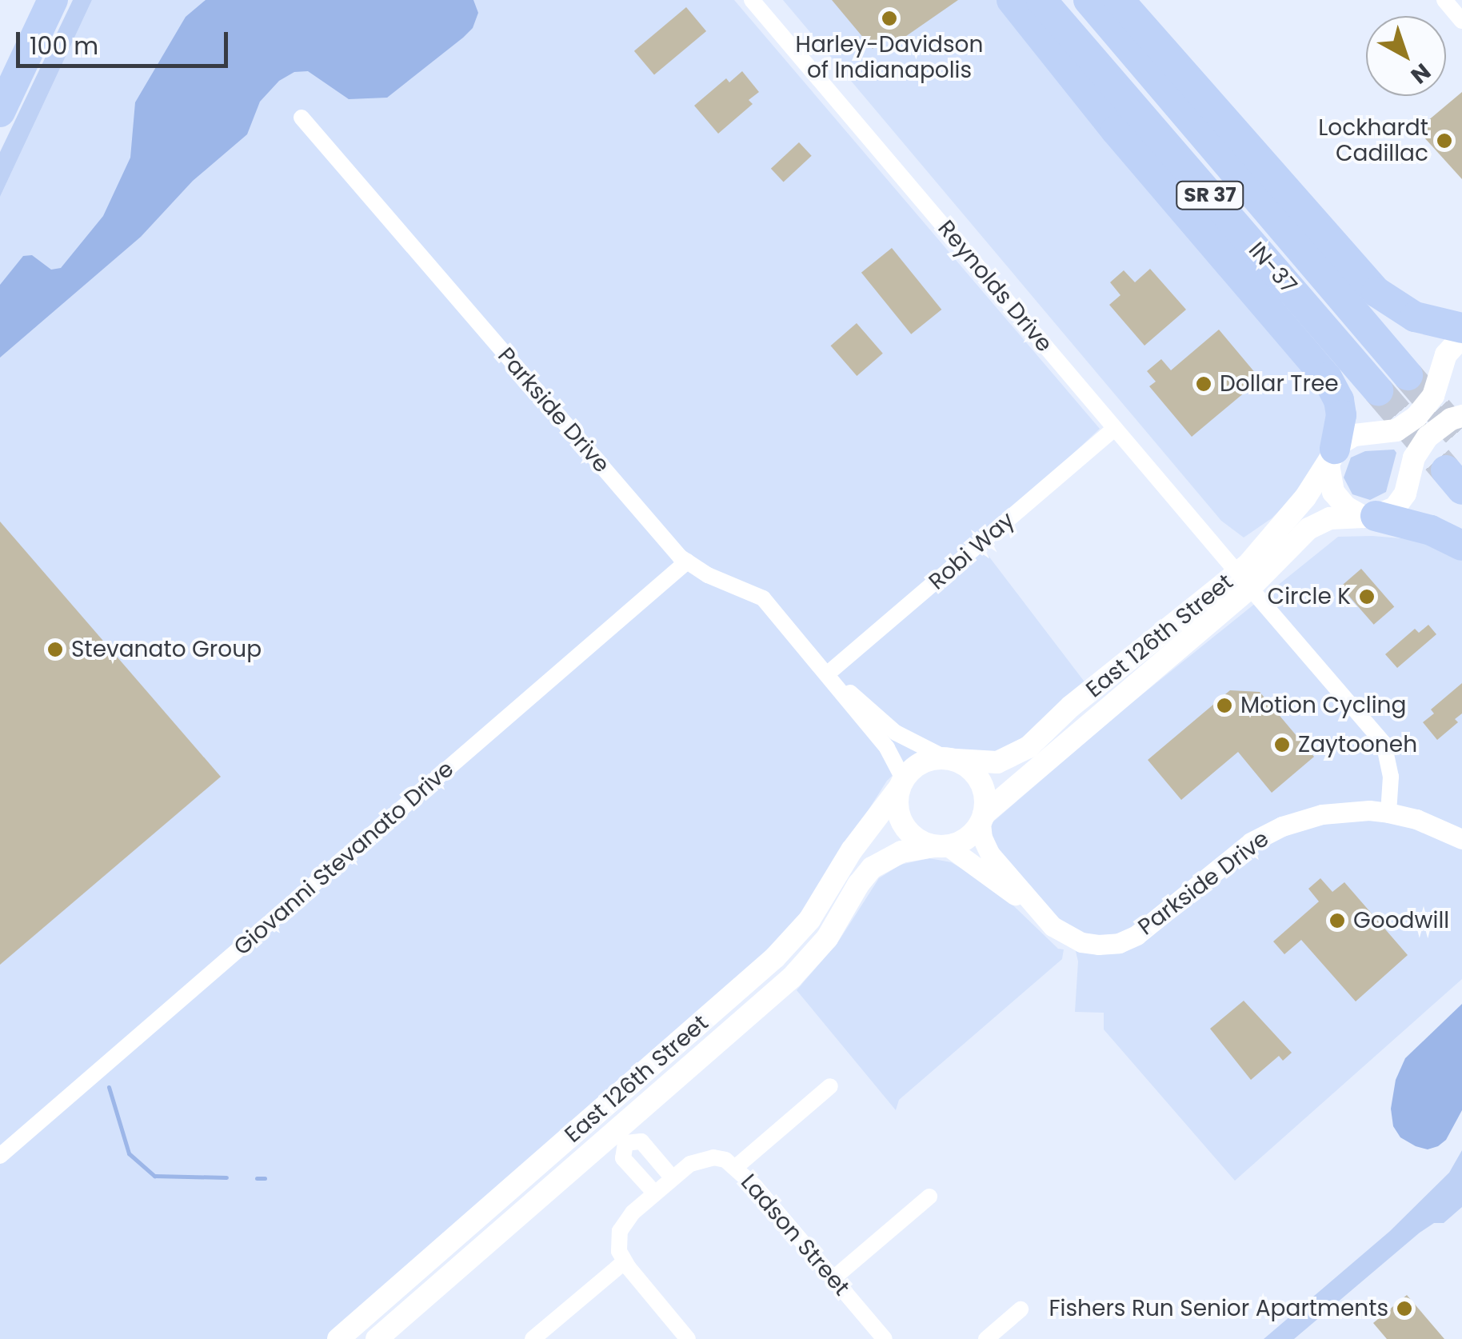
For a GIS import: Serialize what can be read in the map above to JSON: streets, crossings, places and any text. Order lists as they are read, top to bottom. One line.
{"streets":{"highway":["SR 37","IN-37"],"main road":["East 126th Street"],"street":["Reynolds Drive","Parkside Drive","Robi Way","Giovanni Stevanato Drive","Ladson Street"]},"crossings":[["Reynolds Drive","Parkside Drive"],["Reynolds Drive","Robi Way"],["Reynolds Drive","East 126th Street"],["Parkside Drive","Robi Way"],["Parkside Drive","East 126th Street"],["Parkside Drive","Giovanni Stevanato Drive"]],"places":["Harley-Davidson of Indianapolis","Lockhardt Cadillac","Dollar Tree","Circle K","Stevanato Group","Motion Cycling","Zaytooneh","Goodwill","Fishers Run Senior Apartments"],"scale_bar":"100 m","north":"bottom right"}
